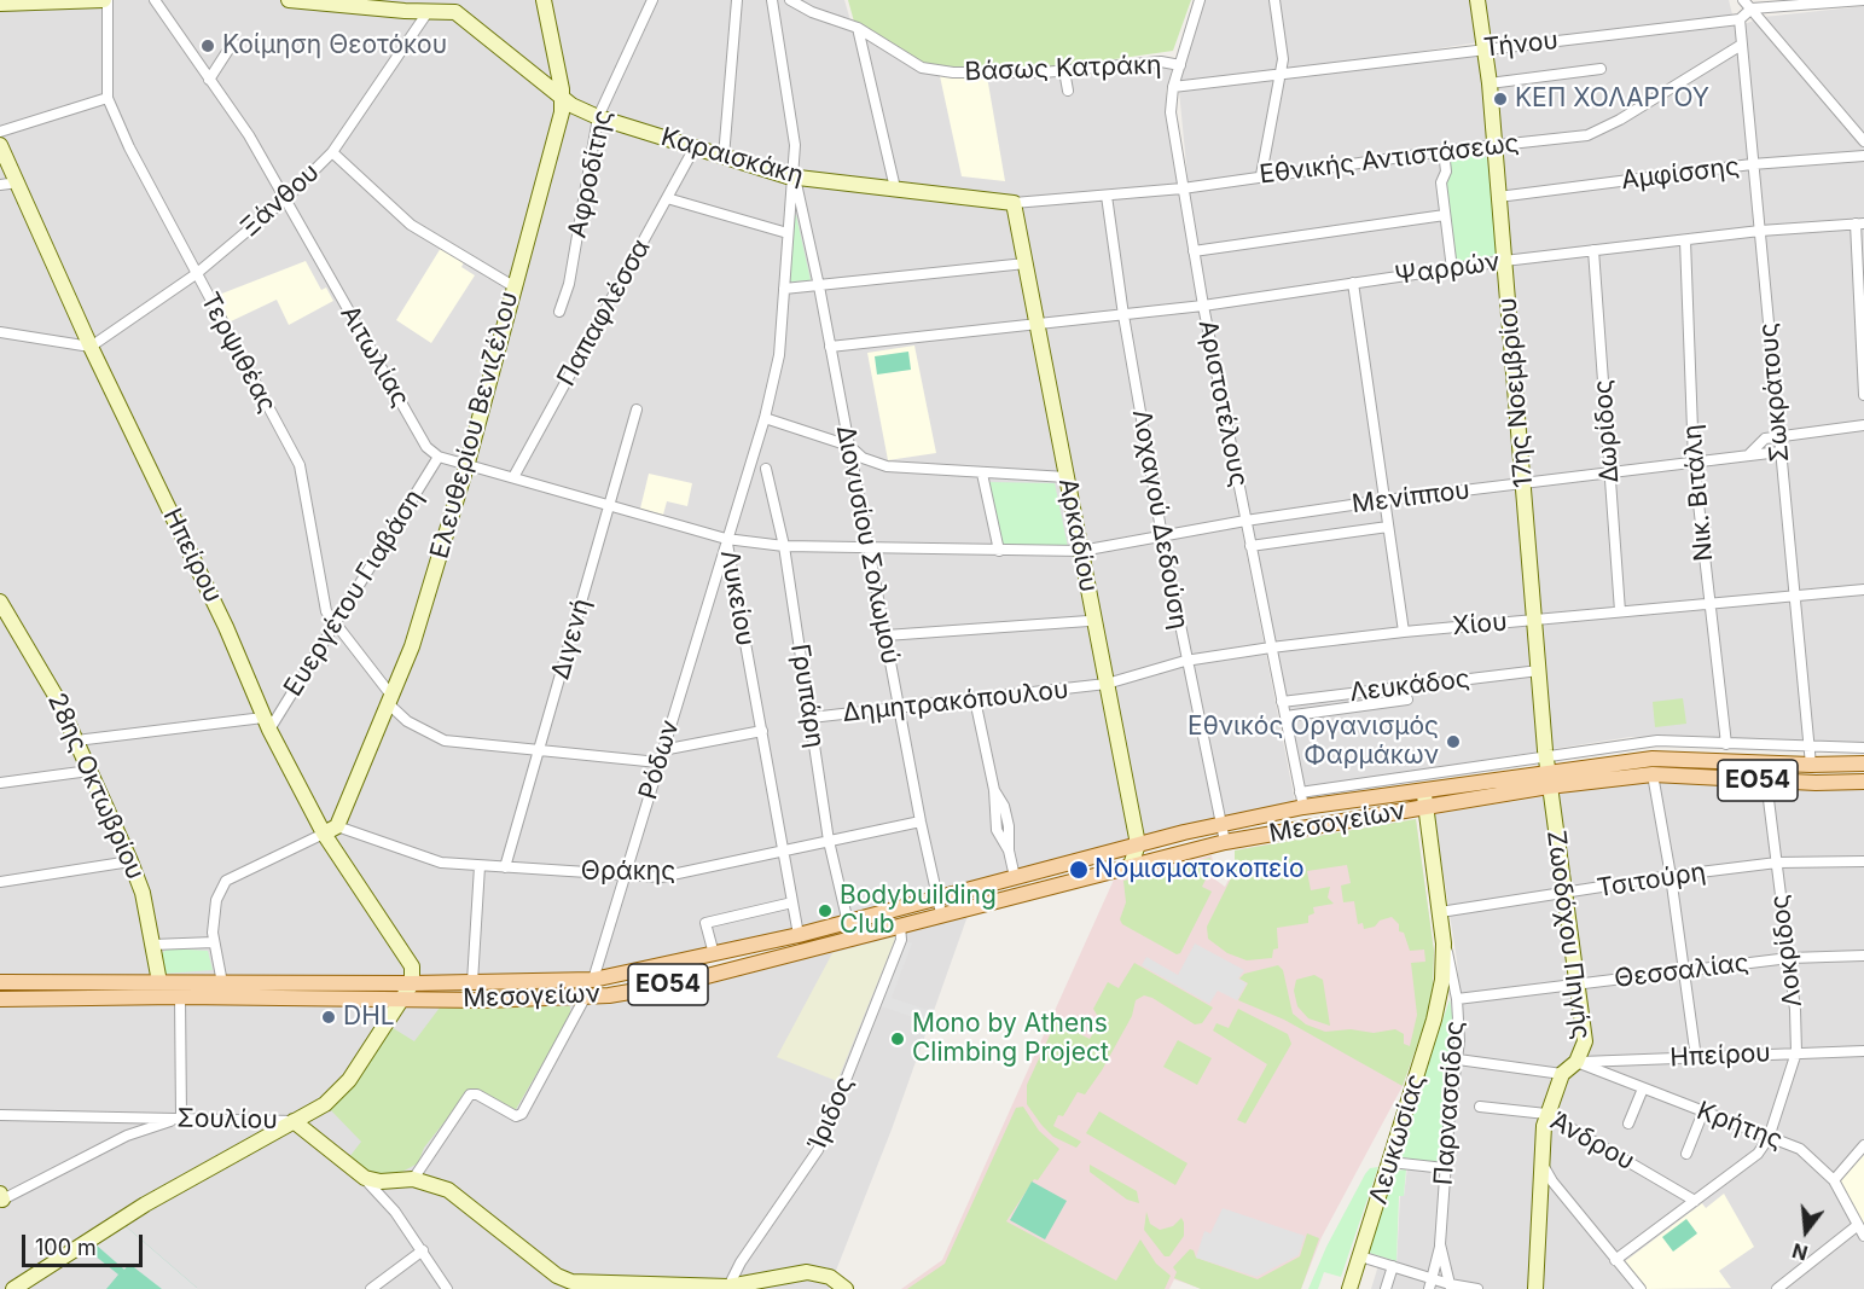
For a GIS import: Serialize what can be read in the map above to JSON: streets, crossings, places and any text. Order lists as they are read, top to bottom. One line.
{"streets":{"main road":["ΕΟ54","Μεσογείων"],"street":["Τήνου","Βάσως Κατράκη","Καραισκάκη","Εθνικής Αντιστάσεως","Αφροδίτης","Αμφίσσης","Ξάνθου","Ψαρρών","Παπαφλέσσα","Τερψιθέας","Αιτωλίας","17ης Νοεμβρίου","Σωκράτους","Αριστοτέλους","Ελευθερίου Βενιζέλου","Δωρίδος","Νικ. Βιτάλη","Μενίππου","Λοχαγού Δεδούση","Αρκαδίου","Διονυσίου Σολωμού","Ηπείρου","Ευεργέτου Γιαβάση","Λυκείου","Χίου","Διγενή","Λευκάδος","Γρυπάρη","Δημητρακόπουλου","Ρόδων","28ης Οκτωβρίου","Θράκης","Τσιτούρη","Ζωοδόχου Πηγής","Λοκρίδος","Θεσσαλίας","Παρνασσίδος","Ίριδος","Σουλίου","Κρήτης","Λευκωσίας","Άνδρου"]},"crossings":[["Τήνου","17ης Νοεμβρίου"],["Τήνου","Σωκράτους"],["Τήνου","Αριστοτέλους"],["Βάσως Κατράκη","Αριστοτέλους"],["Καραισκάκη","Εθνικής Αντιστάσεως"],["Καραισκάκη","Αφροδίτης"],["Καραισκάκη","Παπαφλέσσα"],["Καραισκάκη","Ελευθερίου Βενιζέλου"],["Καραισκάκη","Αρκαδίου"],["Καραισκάκη","Διονυσίου Σολωμού"],["Καραισκάκη","Λυκείου"],["Εθνικής Αντιστάσεως","17ης Νοεμβρίου"],["Εθνικής Αντιστάσεως","Σωκράτους"],["Εθνικής Αντιστάσεως","Αριστοτέλους"],["Εθνικής Αντιστάσεως","Λοχαγού Δεδούση"],["Εθνικής Αντιστάσεως","Αρκαδίου"],["Αμφίσσης","17ης Νοεμβρίου"],["Αμφίσσης","Σωκράτους"],["Ξάνθου","Τερψιθέας"],["Ξάνθου","Αιτωλίας"],["Ξάνθου","Ηπείρου"],["Ψαρρών","17ης Νοεμβρίου"],["Ψαρρών","Σωκράτους"],["Ψαρρών","Αριστοτέλους"],["Ψαρρών","Δωρίδος"],["Ψαρρών","Νικ. Βιτάλη"],["Ψαρρών","Λοχαγού Δεδούση"],["Ψαρρών","Αρκαδίου"],["Ψαρρών","Διονυσίου Σολωμού"],["Τερψιθέας","Ελευθερίου Βενιζέλου"],["Τερψιθέας","Ευεργέτου Γιαβάση"],["Τερψιθέας","Διγενή"],["Τερψιθέας","Ρόδων"],["Αιτωλίας","Ευεργέτου Γιαβάση"],["17ης Νοεμβρίου","Μενίππου"],["17ης Νοεμβρίου","Χίου"],["17ης Νοεμβρίου","Λευκάδος"],["17ης Νοεμβρίου","Μεσογείων"],["17ης Νοεμβρίου","Ζωοδόχου Πηγής"],["Σωκράτους","Μενίππου"],["Σωκράτους","Χίου"],["Σωκράτους","Μεσογείων"],["Αριστοτέλους","Μενίππου"],["Αριστοτέλους","Χίου"],["Αριστοτέλους","Λευκάδος"],["Αριστοτέλους","Μεσογείων"],["Ελευθερίου Βενιζέλου","Ηπείρου"],["Ελευθερίου Βενιζέλου","Θράκης"],["Δωρίδος","Μενίππου"],["Δωρίδος","Χίου"],["Νικ. Βιτάλη","Μενίππου"],["Νικ. Βιτάλη","Χίου"],["Νικ. Βιτάλη","Μεσογείων"],["Μενίππου","Λοχαγού Δεδούση"],["Μενίππου","Αρκαδίου"],["Μενίππου","Διονυσίου Σολωμού"],["Μενίππου","Λυκείου"],["Μενίππου","Γρυπάρη"],["Μενίππου","Ρόδων"],["Λοχαγού Δεδούση","Χίου"],["Λοχαγού Δεδούση","Μεσογείων"],["Αρκαδίου","Χίου"],["Αρκαδίου","Δημητρακόπουλου"],["Αρκαδίου","Μεσογείων"],["Διονυσίου Σολωμού","Λυκείου"],["Διονυσίου Σολωμού","Δημητρακόπουλου"],["Διονυσίου Σολωμού","Μεσογείων"],["Διονυσίου Σολωμού","Θράκης"],["Ηπείρου","Ευεργέτου Γιαβάση"],["Ηπείρου","Μεσογείων"],["Ηπείρου","Θράκης"],["Ηπείρου","Ζωοδόχου Πηγής"],["Ηπείρου","Λοκρίδος"],["Ηπείρου","Σουλίου"],["Ηπείρου","Κρήτης"],["Ευεργέτου Γιαβάση","28ης Οκτωβρίου"],["Λυκείου","Ρόδων"],["Λυκείου","Μεσογείων"],["Λυκείου","Θράκης"],["Χίου","Δημητρακόπουλου"],["Διγενή","Θράκης"],["Γρυπάρη","Δημητρακόπουλου"],["Γρυπάρη","Μεσογείων"],["Γρυπάρη","Θράκης"],["Ρόδων","Μεσογείων"],["Ρόδων","Θράκης"],["28ης Οκτωβρίου","Μεσογείων"],["Μεσογείων","Ζωοδόχου Πηγής"],["Μεσογείων","Λοκρίδος"],["Μεσογείων","Παρνασσίδος"],["Μεσογείων","Ίριδος"],["Μεσογείων","Σουλίου"],["Τσιτούρη","Ζωοδόχου Πηγής"],["Τσιτούρη","Λοκρίδος"],["Τσιτούρη","Παρνασσίδος"],["Ζωοδόχου Πηγής","Θεσσαλίας"],["Ζωοδόχου Πηγής","Κρήτης"],["Ζωοδόχου Πηγής","Άνδρου"],["Λοκρίδος","Θεσσαλίας"],["Λοκρίδος","Κρήτης"],["Λοκρίδος","Άνδρου"],["Θεσσαλίας","Παρνασσίδος"],["Παρνασσίδος","Λευκωσίας"]],"places":["Κοίμηση Θεοτόκου","ΚΕΠ ΧΟΛΑΡΓΟΥ","Εθνικός Οργανισμός Φαρμάκων","Νομισματοκοπείο","Bodybuilding Club","DHL","Mono by Athens Climbing Project"],"scale_bar":"100 m","north":"bottom"}
